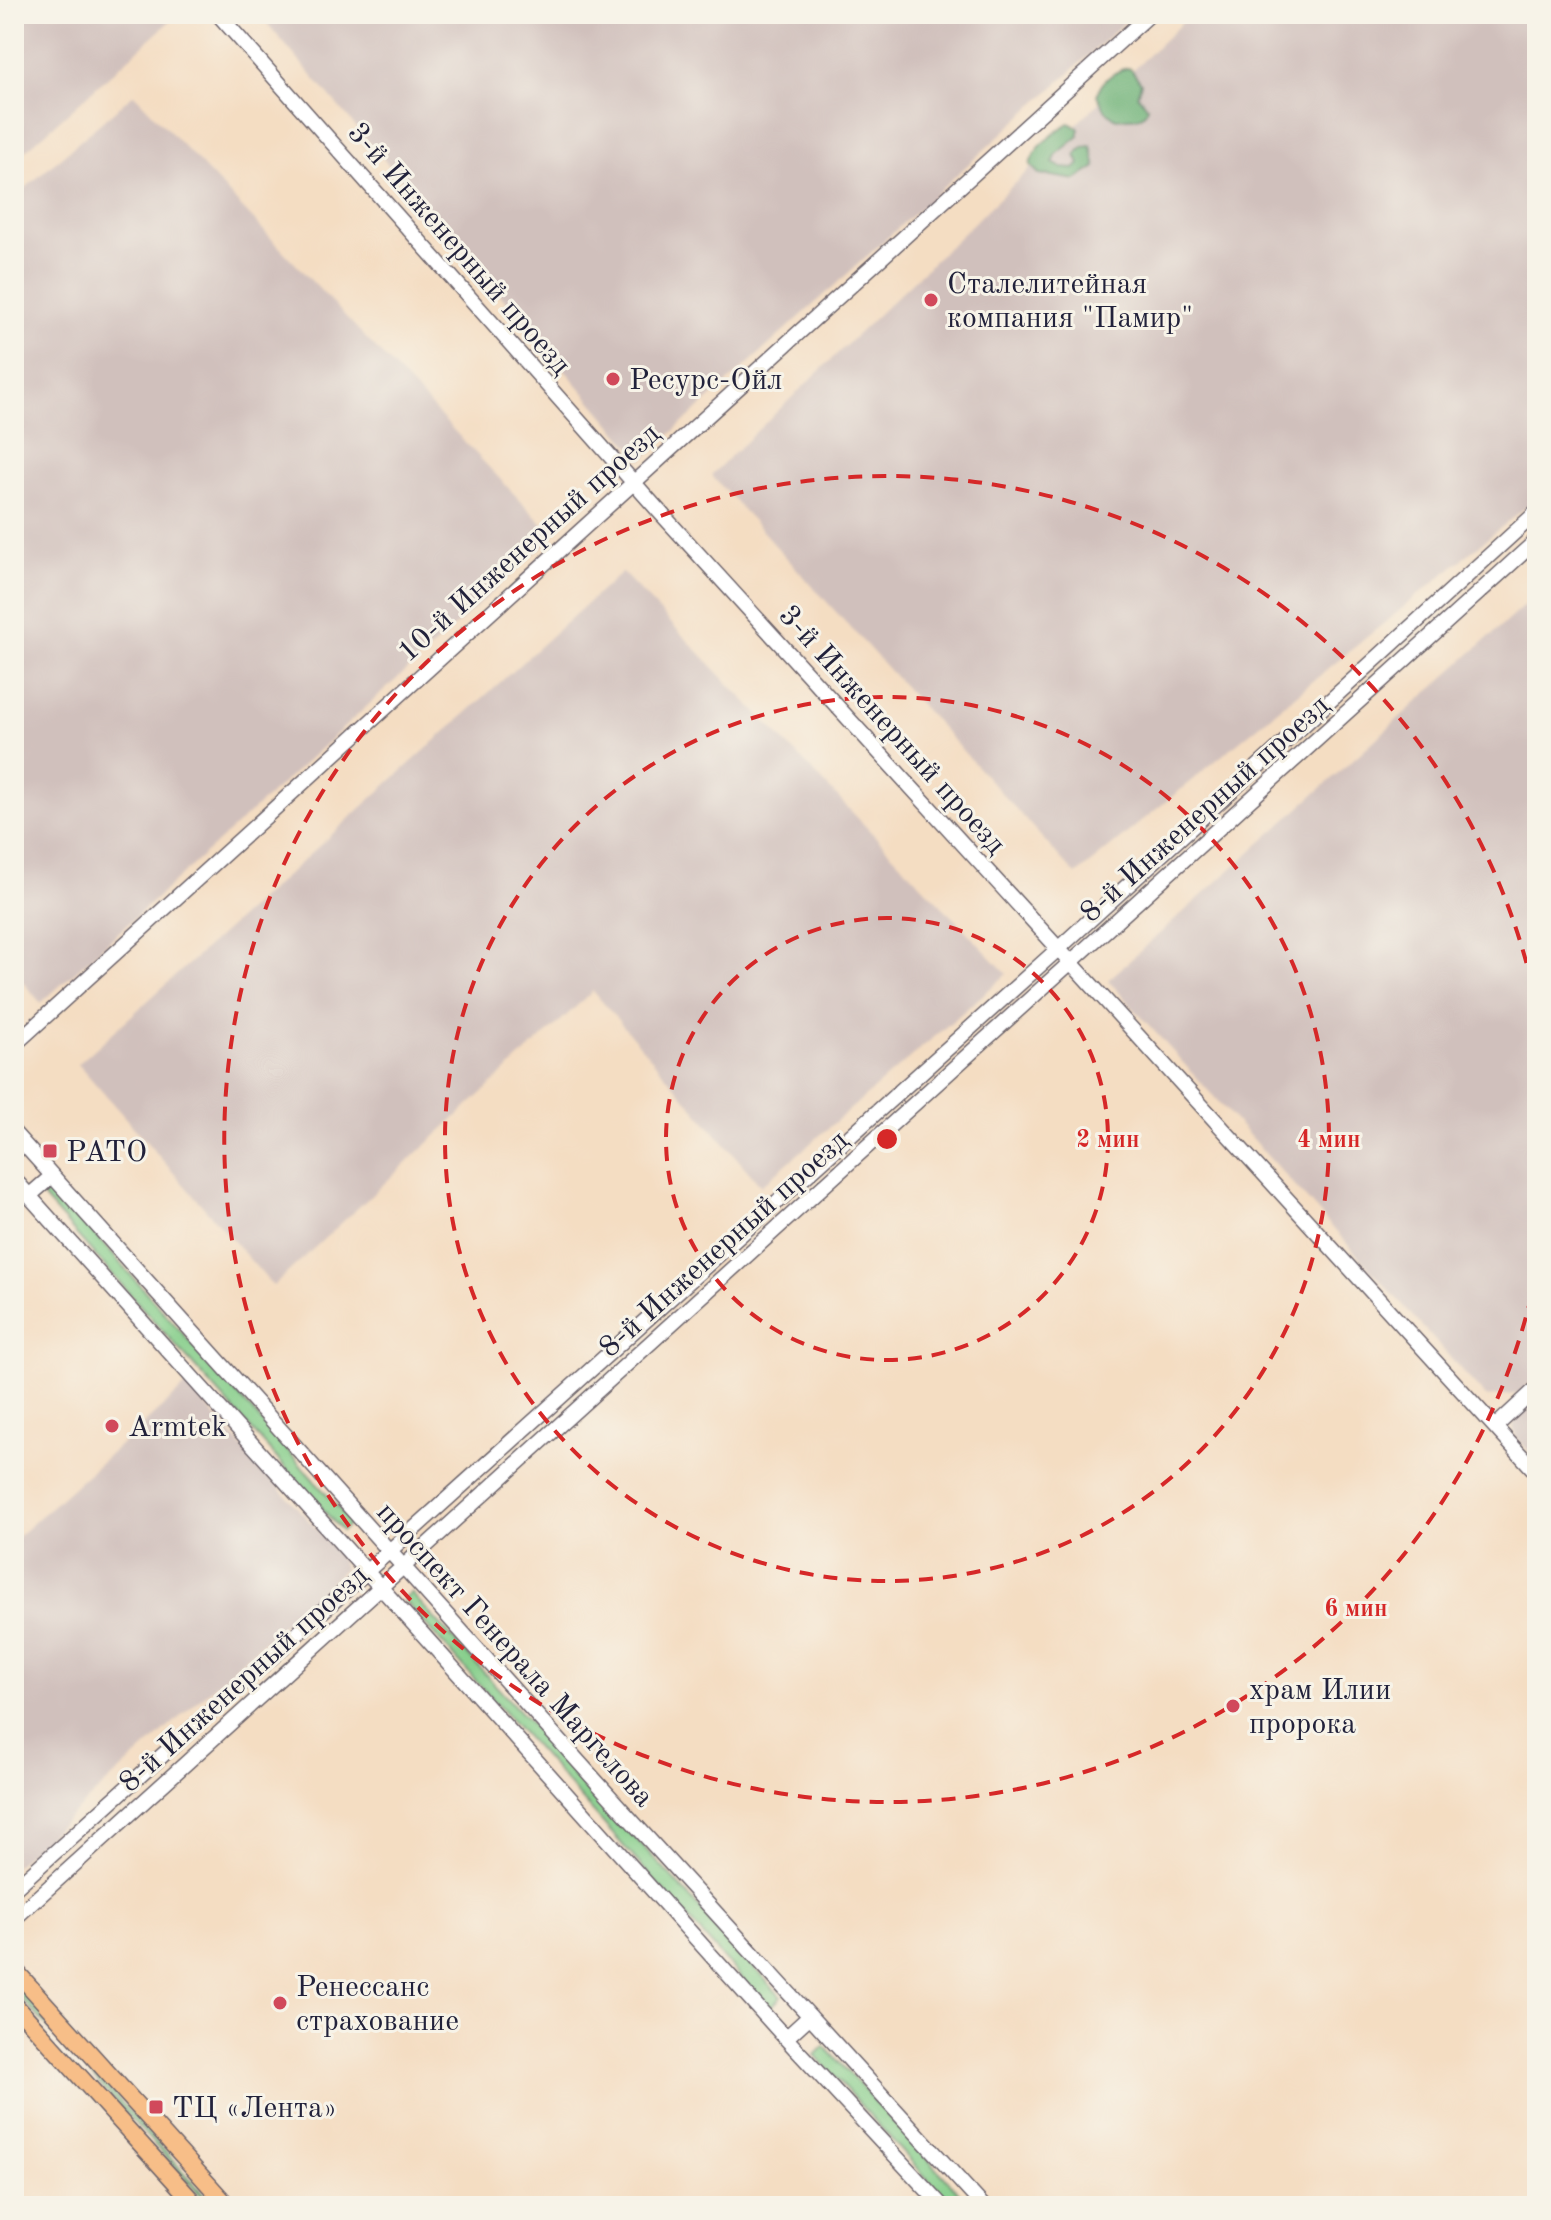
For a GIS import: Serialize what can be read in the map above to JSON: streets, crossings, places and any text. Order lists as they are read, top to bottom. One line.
{"streets":{"street":["3-й Инженерный проезд","10-й Инженерный проезд","8-й Инженерный проезд","проспект Генерала Маргелова"]},"crossings":[["3-й Инженерный проезд","10-й Инженерный проезд"],["3-й Инженерный проезд","8-й Инженерный проезд"],["8-й Инженерный проезд","проспект Генерала Маргелова"]],"places":{"other":["Сталелитейная компания \"Памир\"","Ресурс-Ойл","Armtek","храм Илии пророка","Ренессанс страхование"],"transit":["РАТО","ТЦ «Лента»"]},"rings":["2 мин","4 мин","6 мин"]}
